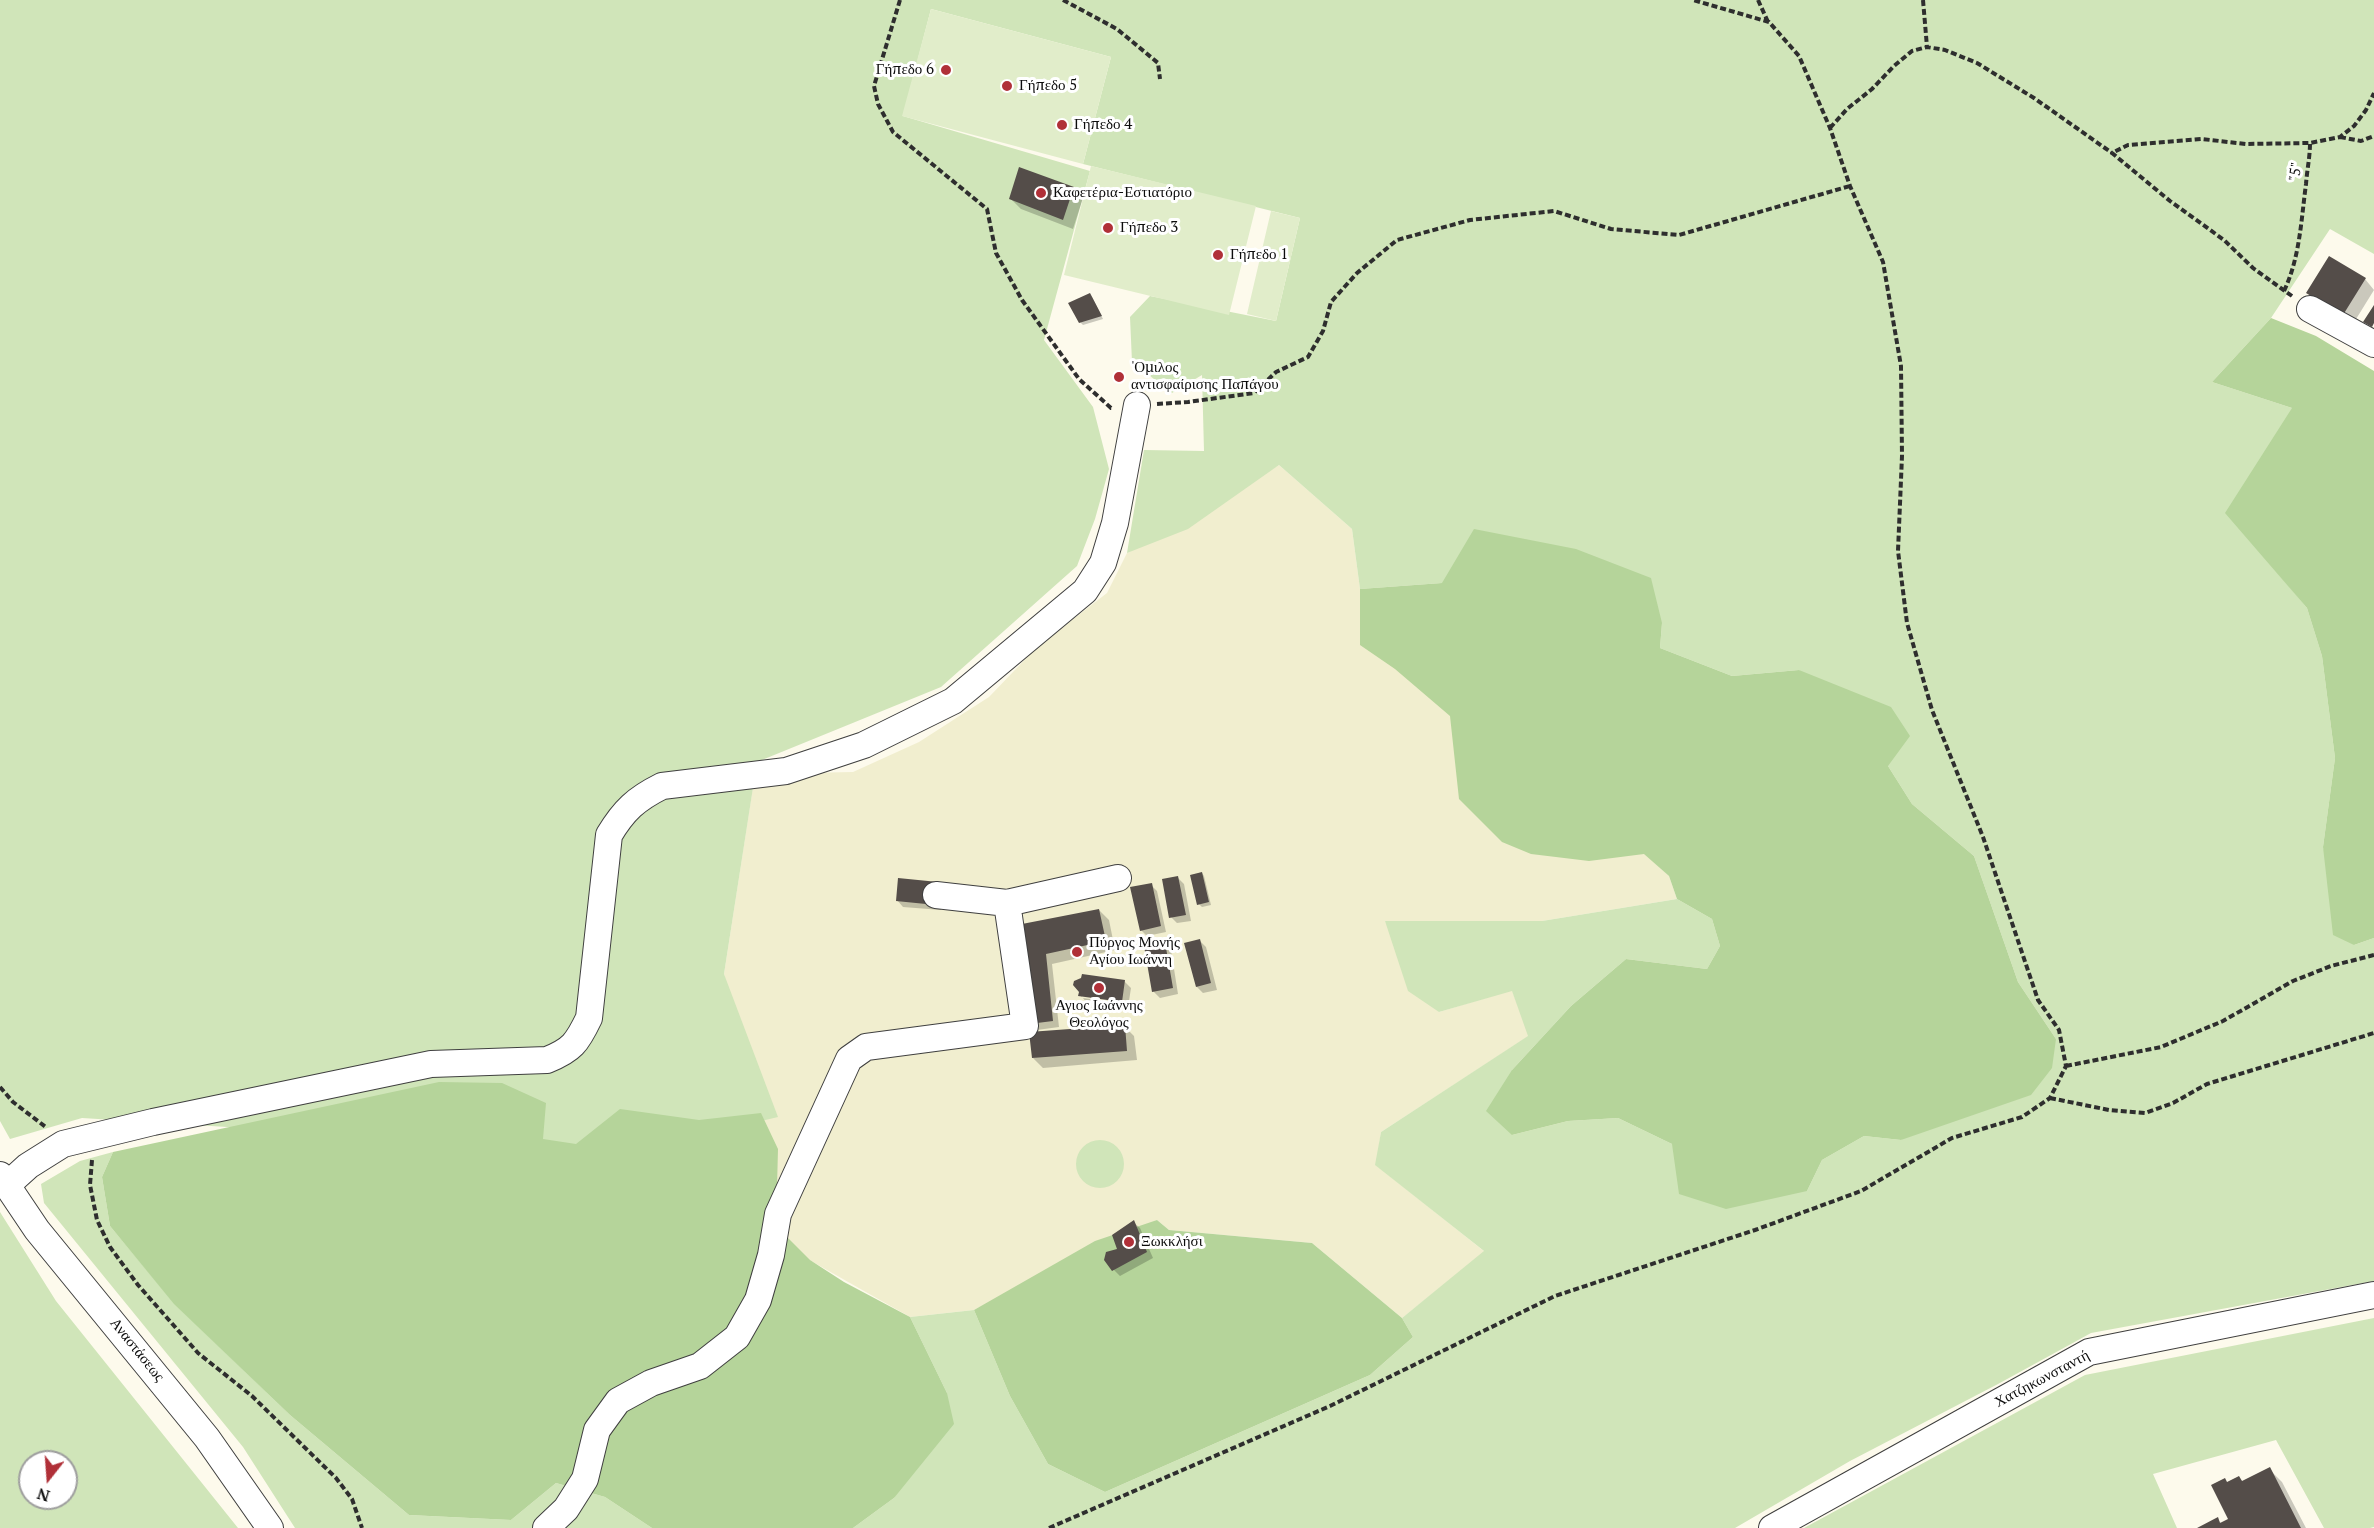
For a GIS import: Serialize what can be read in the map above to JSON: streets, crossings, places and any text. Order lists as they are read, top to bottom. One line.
{"streets":{"street":["Αναστάσεως","Χατζηκωνσταντή"],"path":["\"5\""]},"places":["Γήπεδο 6","Γήπεδο 5","Γήπεδο 4","Καφετέρια-Εστιατόριο","Γήπεδο 3","Γήπεδο 1","'Ομιλος αντισφαίρισης Παπάγου","Πύργος Μονής Αγίου Ιωάννη","Αγιος Ιωάννης Θεολόγος","Ξωκκλήσι"],"north":"bottom"}
